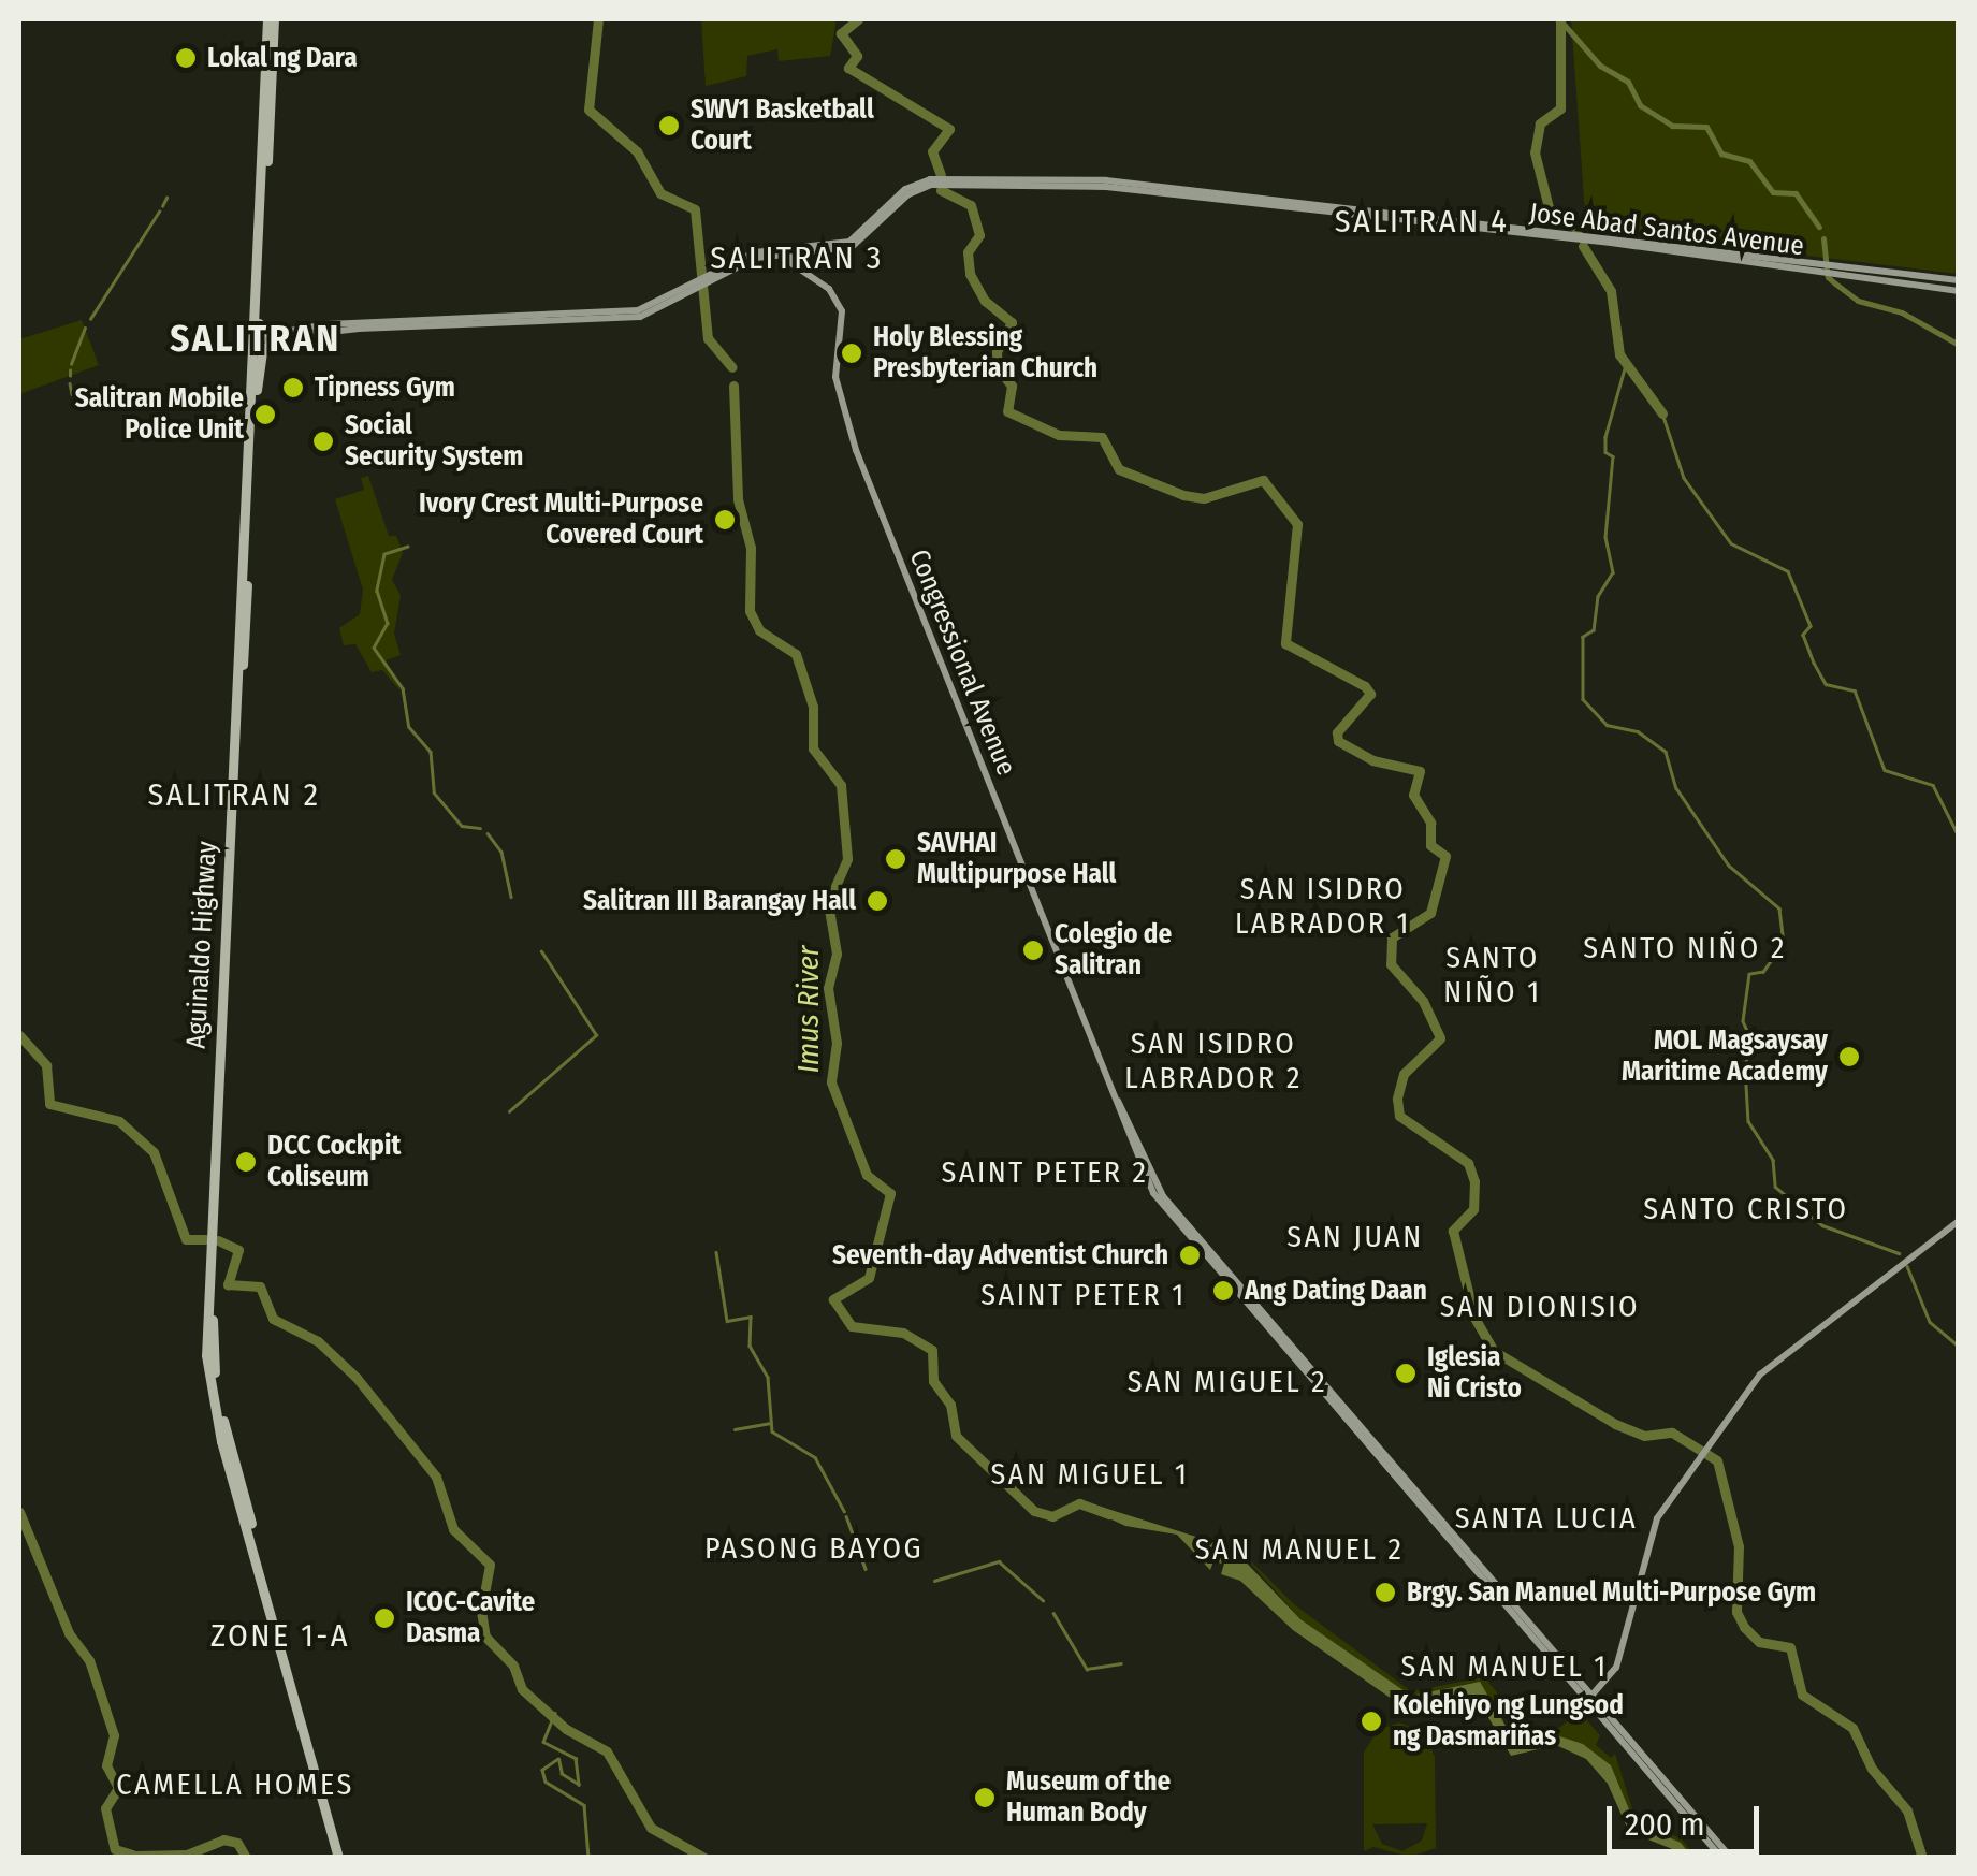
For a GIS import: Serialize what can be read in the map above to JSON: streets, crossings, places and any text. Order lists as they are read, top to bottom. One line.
{"streets":{"highway":["Aguinaldo Highway"],"main road":["Jose Abad Santos Avenue","Congressional Avenue"]},"crossings":[["Jose Abad Santos Avenue","Congressional Avenue"],["Jose Abad Santos Avenue","Aguinaldo Highway"]],"districts":["SALITRAN 4","SALITRAN 3","SALITRAN","SALITRAN 2","SAN ISIDRO LABRADOR 1","SANTO NIÑO 2","SANTO NIÑO 1","SAN ISIDRO LABRADOR 2","SAINT PETER 2","SANTO CRISTO","SAN JUAN","SAINT PETER 1","SAN DIONISIO","SAN MIGUEL 2","SAN MIGUEL 1","SANTA LUCIA","PASONG BAYOG","SAN MANUEL 2","ZONE 1-A","SAN MANUEL 1","CAMELLA HOMES"],"water":["Imus River"],"places":["Lokal ng Dara","SWV1 Basketball Court","Holy Blessing Presbyterian Church","Tipness Gym","Salitran Mobile Police Unit","Social Security System","Ivory Crest Multi-Purpose Covered Court","SAVHAI Multipurpose Hall","Salitran III Barangay Hall","Colegio de Salitran","MOL Magsaysay Maritime Academy","DCC Cockpit Coliseum","Seventh-day Adventist Church","Ang Dating Daan","Iglesia Ni Cristo","Brgy. San Manuel Multi-Purpose Gym","ICOC-Cavite Dasma","Kolehiyo ng Lungsod ng Dasmariñas","Museum of the Human Body"],"scale_bar":"200 m"}
